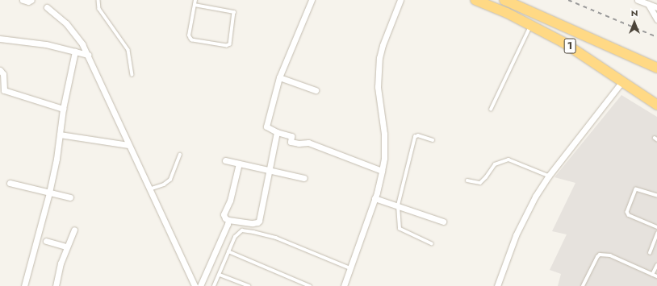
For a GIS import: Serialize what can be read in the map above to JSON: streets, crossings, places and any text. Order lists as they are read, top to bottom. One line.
{"streets":{"highway":["1"]},"north":"top"}
